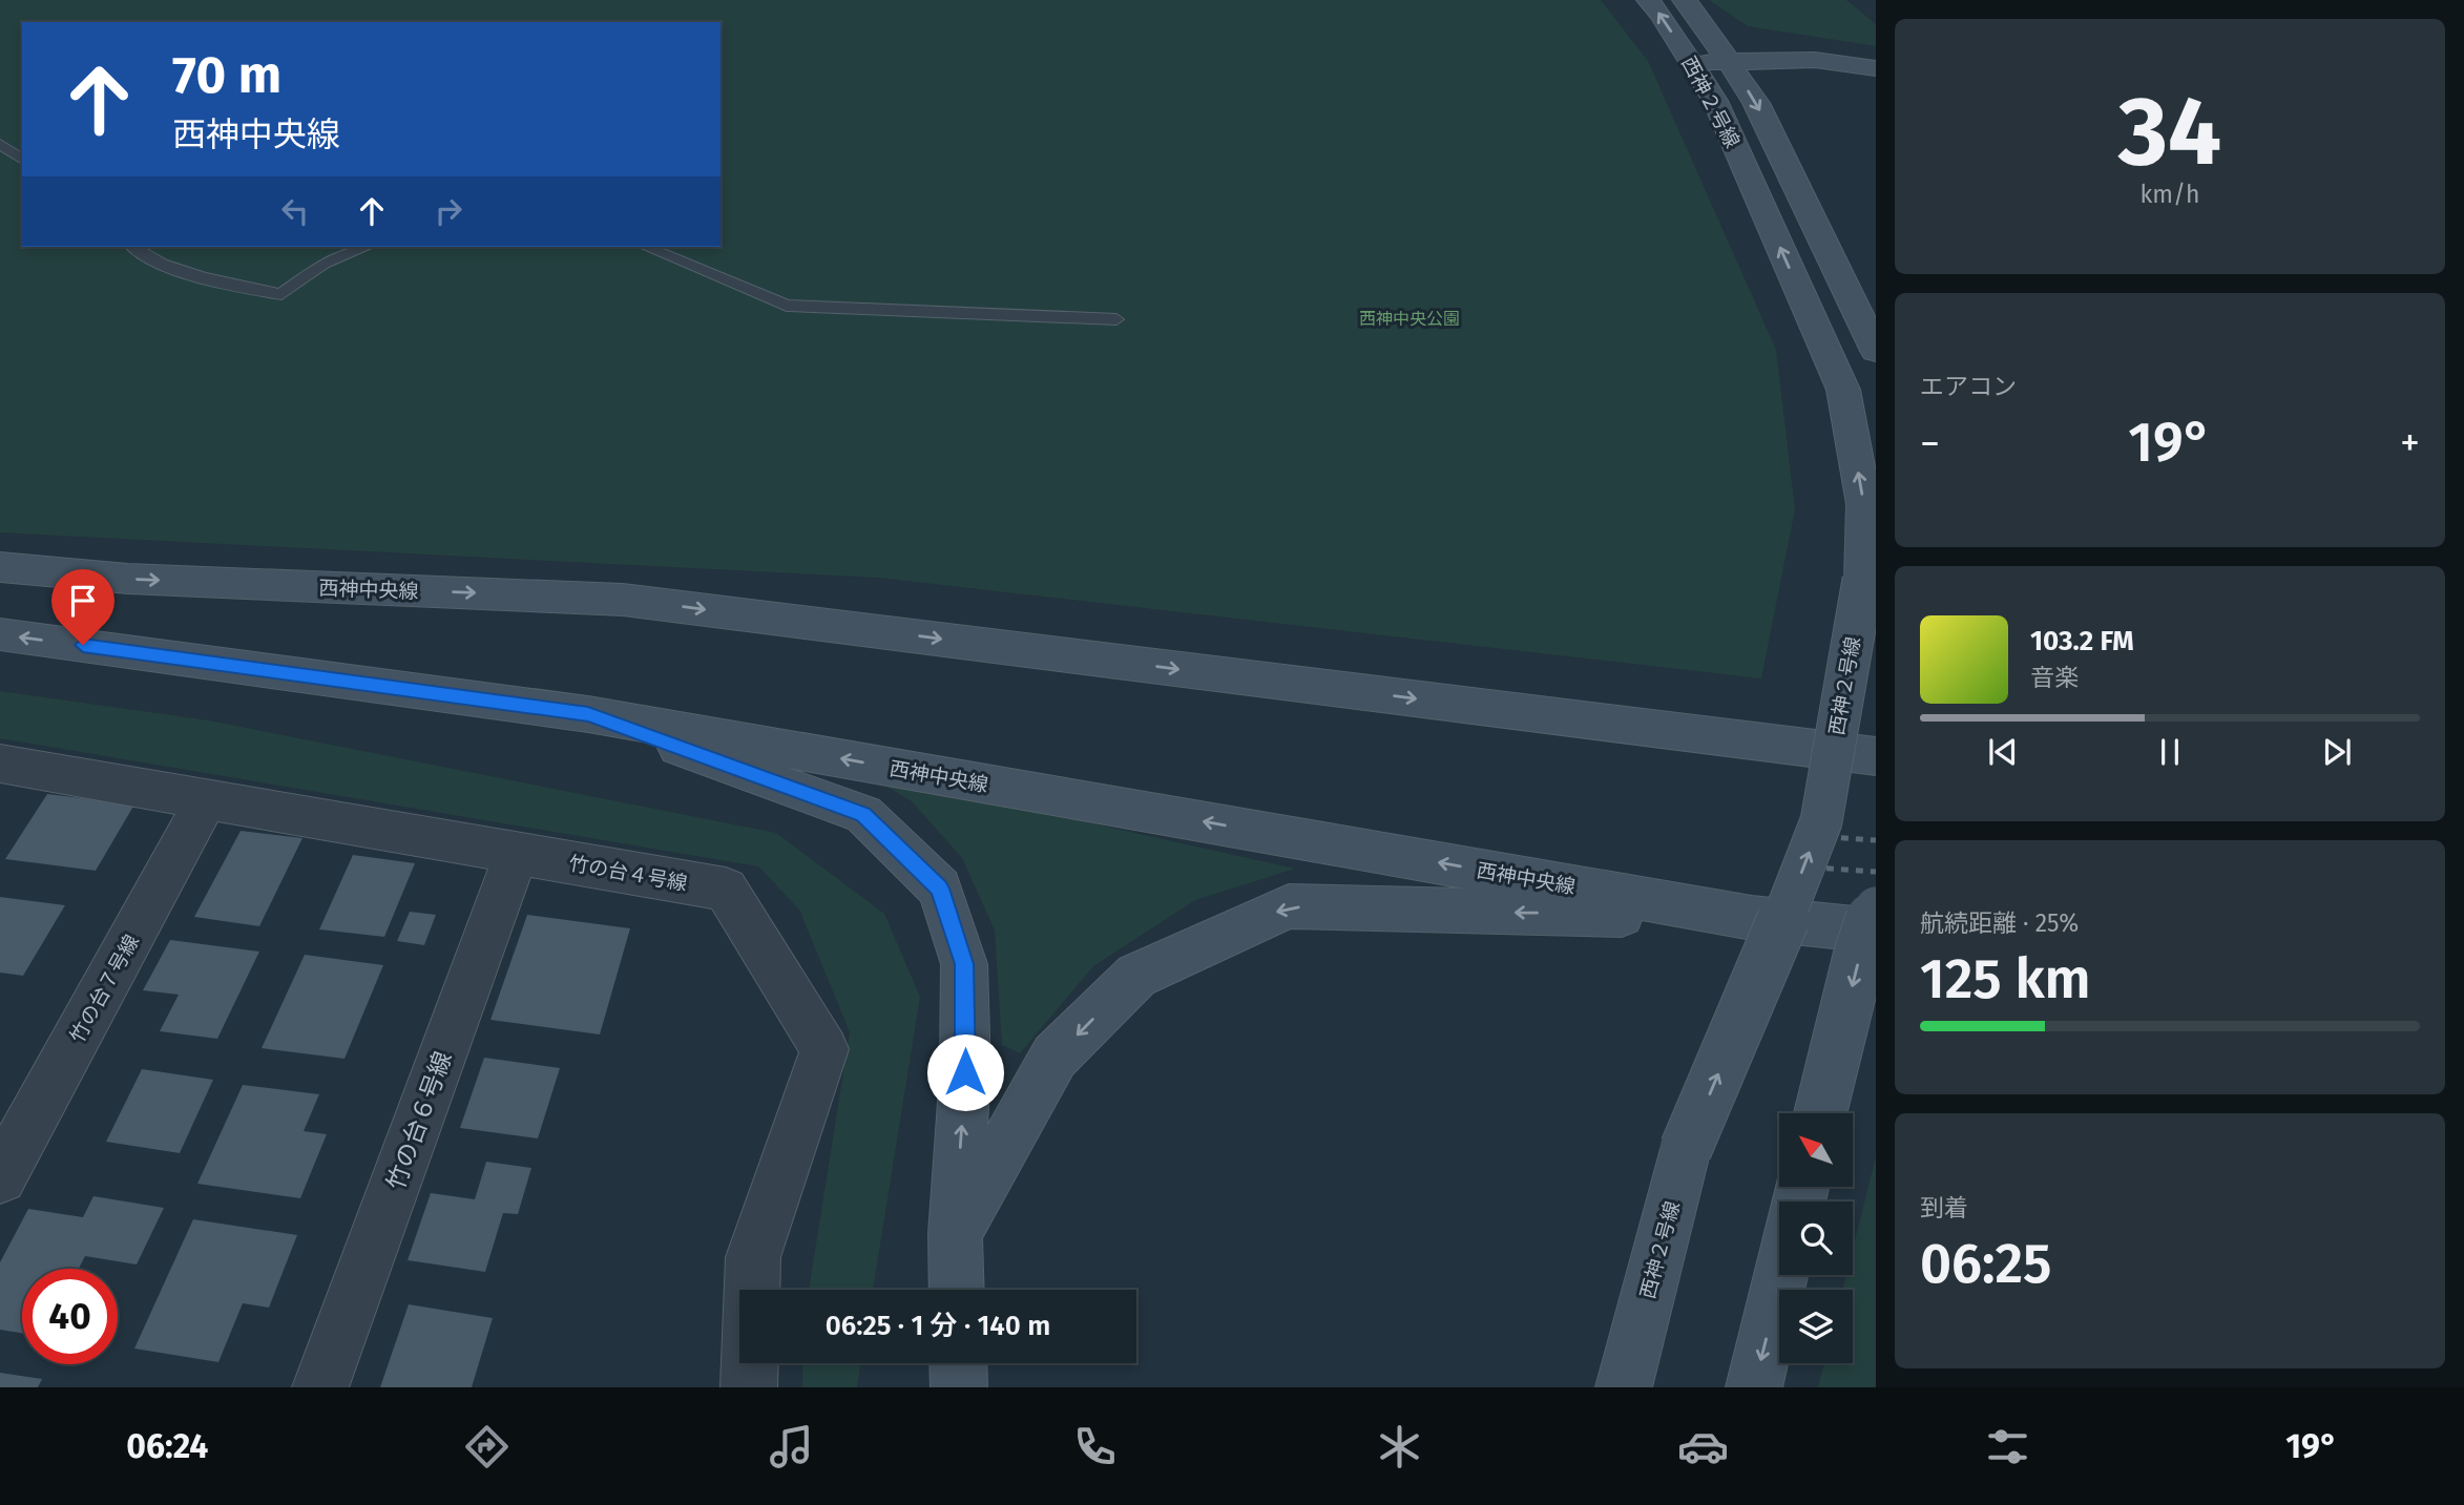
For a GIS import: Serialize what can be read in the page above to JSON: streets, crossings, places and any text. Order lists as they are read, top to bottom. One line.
{"streets":{"street":["西神２号線","西神中央線","竹の台４号線","竹の台７号線","竹の台６号線"]},"crossings":[["竹の台４号線","竹の台７号線"],["竹の台４号線","竹の台６号線"]],"parks":["西神中央公園"],"north":"top left","page":{"tile":[["34","km/h"],"エアコン",["航続距離 · 25%","125 km"],["到着","06:25"]],"turn":["70 m","西神中央線"],"heat":["−","19°","+"],"song":["103.2 FM","音楽"],"limit":"40","trip":"06:25 · 1 分 · 140 m","tabs":["06:24","19°"]}}
